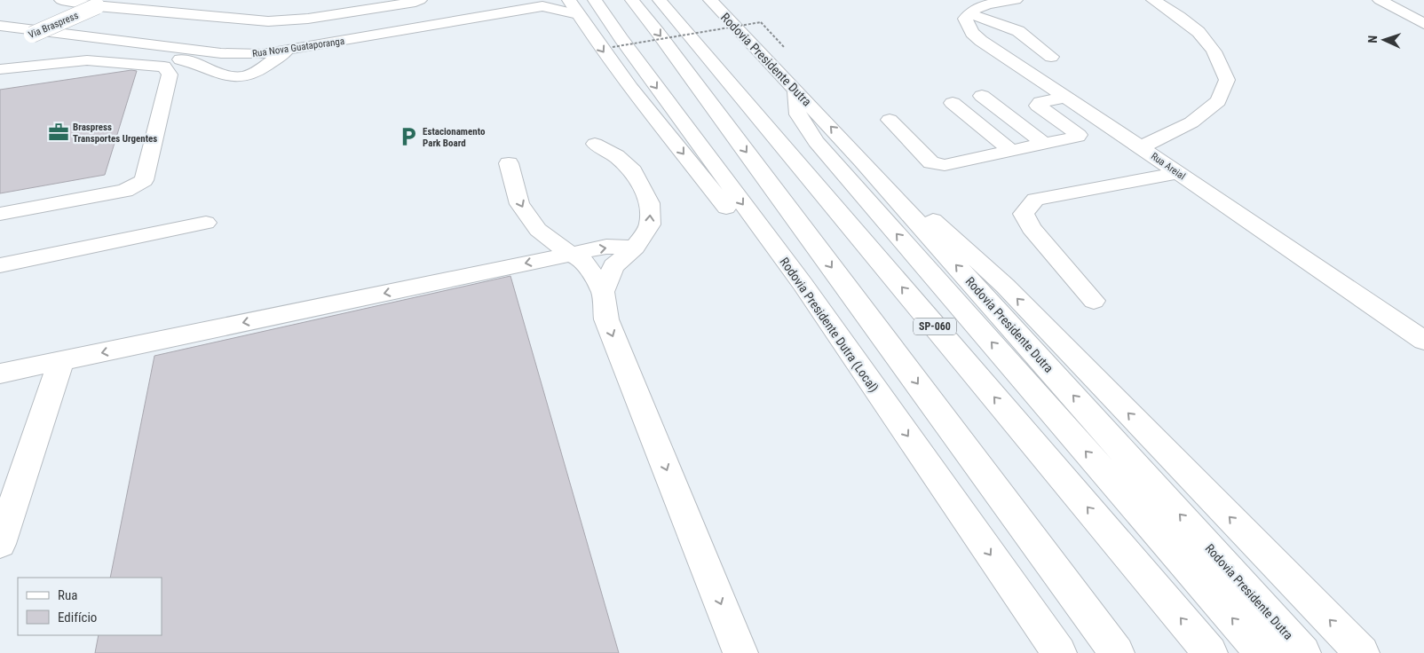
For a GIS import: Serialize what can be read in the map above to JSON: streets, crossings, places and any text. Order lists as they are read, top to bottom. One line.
{"streets":{"main road":["Via Braspress","Rua Nova Guataporanga","Rodovia Presidente Dutra","Rua Areial","Rodovia Presidente Dutra (Local)","SP-060"]},"places":{"office":["Braspress Transportes Urgentes"],"parking":["Estacionamento Park Board"]},"legend":["Rua","Edifício"],"north":"left"}
